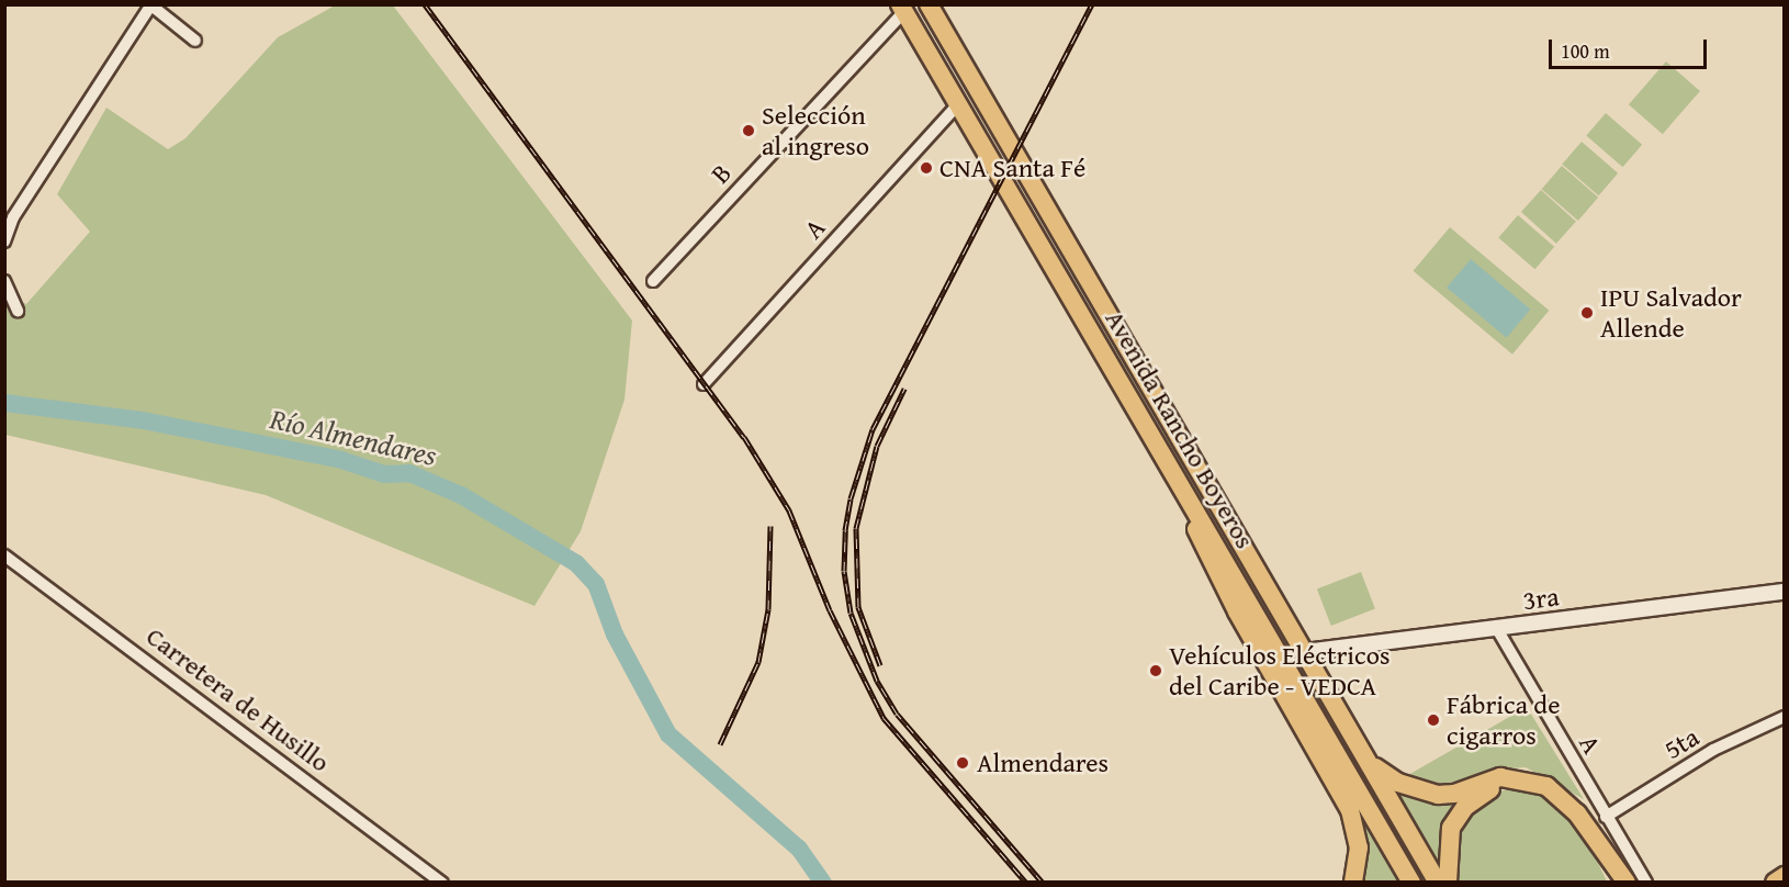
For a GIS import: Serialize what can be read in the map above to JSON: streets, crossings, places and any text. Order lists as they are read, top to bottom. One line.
{"streets":{"highway":["Avenida Rancho Boyeros"],"street":["B","A","3ra","Carretera de Husillo","5ta"]},"crossings":[["B","Avenida Rancho Boyeros"],["A","Avenida Rancho Boyeros"],["A","3ra"],["A","5ta"],["Avenida Rancho Boyeros","3ra"]],"water":["Río Almendares"],"places":["Selección al ingreso","CNA Santa Fé","IPU Salvador Allende","Vehículos Eléctricos del Caribe - VEDCA","Fábrica de cigarros","Almendares"],"scale_bar":"100 m"}
